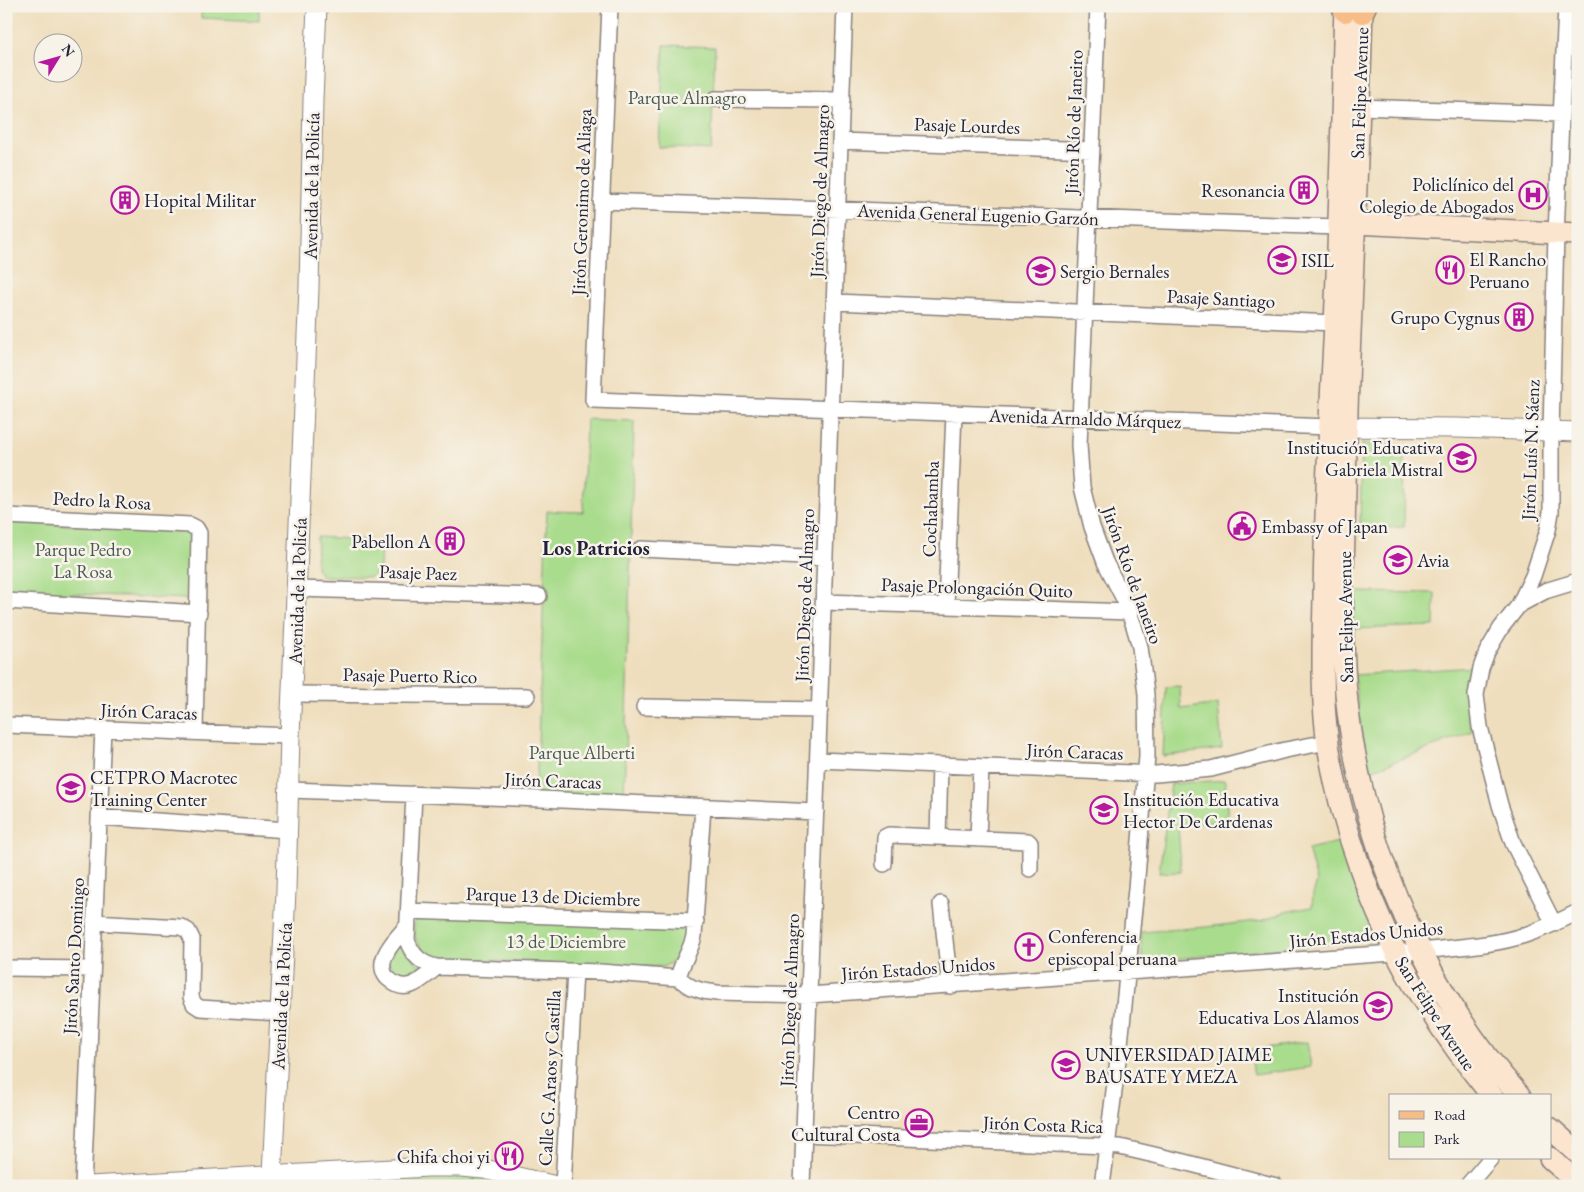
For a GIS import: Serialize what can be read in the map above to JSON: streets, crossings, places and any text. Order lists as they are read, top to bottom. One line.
{"streets":{"main road":["San Felipe Avenue"],"street":["Jirón Río de Janeiro","Pasaje Lourdes","Avenida de la Policía","Jirón Diego de Almagro","Jirón Geronimo de Aliaga","Avenida General Eugenio Garzón","Pasaje Santiago","Avenida Arnaldo Márquez","Jirón Luís N. Sáenz","Pedro la Rosa","Cochabamba","Pasaje Paez","Pasaje Prolongación Quito","Pasaje Puerto Rico","Jirón Caracas","Parque 13 de Diciembre","Jirón Estados Unidos","Jirón Santo Domingo","Calle G. Araos y Castilla","Jirón Costa Rica"]},"crossings":[["San Felipe Avenue","Avenida General Eugenio Garzón"],["San Felipe Avenue","Pasaje Santiago"],["San Felipe Avenue","Avenida Arnaldo Márquez"],["San Felipe Avenue","Jirón Caracas"],["San Felipe Avenue","Jirón Estados Unidos"],["Jirón Río de Janeiro","Pasaje Lourdes"],["Jirón Río de Janeiro","Avenida General Eugenio Garzón"],["Jirón Río de Janeiro","Pasaje Santiago"],["Jirón Río de Janeiro","Avenida Arnaldo Márquez"],["Jirón Río de Janeiro","Pasaje Prolongación Quito"],["Jirón Río de Janeiro","Jirón Caracas"],["Jirón Río de Janeiro","Jirón Estados Unidos"],["Jirón Río de Janeiro","Jirón Costa Rica"],["Pasaje Lourdes","Jirón Diego de Almagro"],["Avenida de la Policía","Pasaje Paez"],["Avenida de la Policía","Pasaje Puerto Rico"],["Avenida de la Policía","Jirón Caracas"],["Jirón Diego de Almagro","Avenida General Eugenio Garzón"],["Jirón Diego de Almagro","Pasaje Santiago"],["Jirón Diego de Almagro","Avenida Arnaldo Márquez"],["Jirón Diego de Almagro","Pasaje Prolongación Quito"],["Jirón Diego de Almagro","Jirón Caracas"],["Jirón Diego de Almagro","Jirón Estados Unidos"],["Jirón Diego de Almagro","Jirón Costa Rica"],["Jirón Geronimo de Aliaga","Avenida General Eugenio Garzón"],["Jirón Geronimo de Aliaga","Avenida Arnaldo Márquez"],["Avenida Arnaldo Márquez","Jirón Luís N. Sáenz"],["Avenida Arnaldo Márquez","Cochabamba"],["Jirón Luís N. Sáenz","Jirón Estados Unidos"],["Cochabamba","Pasaje Prolongación Quito"],["Jirón Caracas","Jirón Estados Unidos"],["Jirón Caracas","Jirón Santo Domingo"],["Parque 13 de Diciembre","Jirón Estados Unidos"],["Jirón Estados Unidos","Calle G. Araos y Castilla"]],"districts":["Los Patricios"],"parks":["Parque Almagro","Parque Pedro La Rosa","Parque Alberti","13 de Diciembre"],"places":{"building":["Resonancia","Hopital Militar","Grupo Cygnus","Pabellon A"],"hospital":["Policlínico del Colegio de Abogados"],"school or university":["ISIL","Sergio Bernales","Institución Educativa Gabriela Mistral","Avia","CETPRO Macrotec Training Center","Institución Educativa Hector De Cardenas","Institución Educativa Los Alamos","UNIVERSIDAD JAIME BAUSATE Y MEZA"],"restaurant":["El Rancho Peruano","Chifa choi yi"],"public building":["Embassy of Japan"],"church":["Conferencia episcopal peruana"],"office":["Centro Cultural Costa"]},"legend":["Road","Park"],"north":"top right"}
